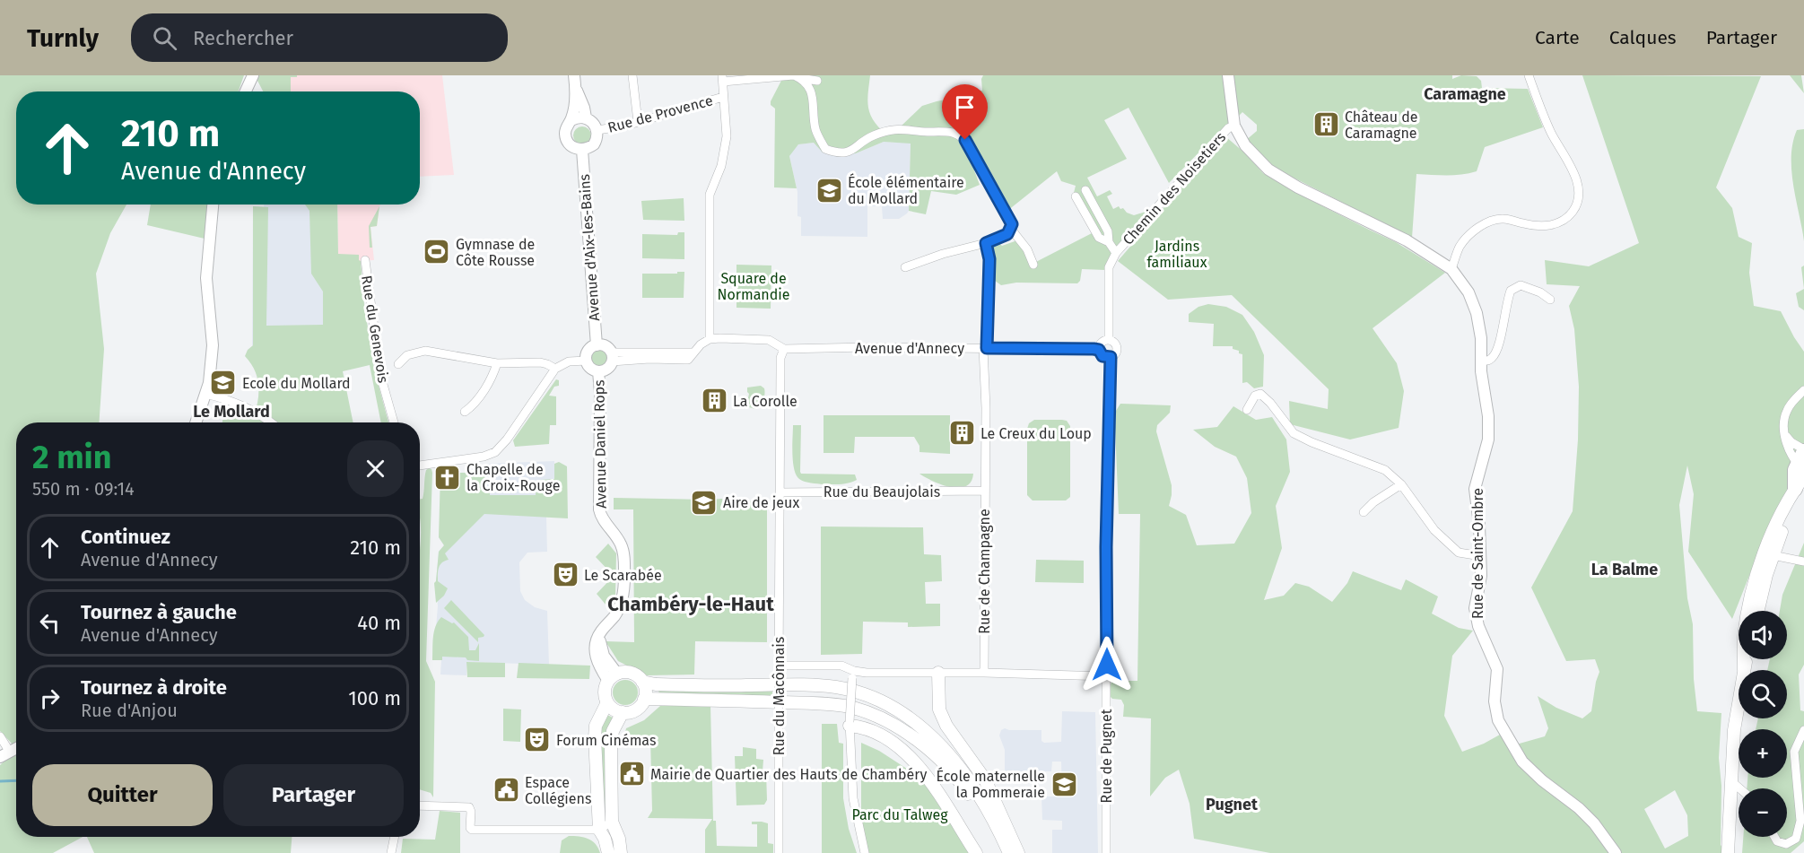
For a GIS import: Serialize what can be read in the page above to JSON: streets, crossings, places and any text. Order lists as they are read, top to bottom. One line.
{"streets":{"main road":["Avenue d'Aix-les-Bains","Avenue Daniel Rops","Rue de Saint-Ombre"],"street":["Rue de Provence","Chemin des Noisetiers","Rue du Genevois","Avenue d'Annecy","Rue du Beaujolais","Rue de Champagne","Rue du Macônnais","Rue de Pugnet"]},"crossings":[["Rue de Provence","Avenue d'Aix-les-Bains"],["Chemin des Noisetiers","Avenue d'Annecy"],["Chemin des Noisetiers","Rue de Saint-Ombre"],["Chemin des Noisetiers","Rue de Pugnet"],["Avenue d'Aix-les-Bains","Avenue Daniel Rops"],["Avenue d'Annecy","Rue de Champagne"],["Avenue d'Annecy","Rue du Macônnais"],["Avenue d'Annecy","Rue de Pugnet"],["Rue du Beaujolais","Rue de Champagne"],["Rue du Beaujolais","Rue du Macônnais"]],"districts":["Caramagne","Le Mollard","La Balme","Chambéry-le-Haut","Pugnet"],"parks":["Jardins familiaux","Square de Normandie","Parc du Talweg"],"places":{"building":["Château de Caramagne","La Corolle","Le Creux du Loup"],"school or university":["École élémentaire du Mollard","Ecole du Mollard","Aire de jeux","École maternelle la Pommeraie"],"sports":["Gymnase de Côte Rousse"],"church":["Chapelle de la Croix-Rouge"],"theatre":["Le Scarabée","Forum Cinémas"],"public building":["Mairie de Quartier des Hauts de Chambéry","Espace Collégiens"]},"page":{"header":"Turnly","search":"Rechercher","nav":["Carte","Calques","Partager"],"turn":["210 m","Avenue d'Annecy"],"heading":["2 min","550 m · 09:14"],"list":[{"name":"Continuez","note":"Avenue d'Annecy","value":"210 m"},{"name":"Tournez à gauche","note":"Avenue d'Annecy","value":"40 m"},{"name":"Tournez à droite","note":"Rue d'Anjou","value":"100 m"}],"map_buttons":["+","−"],"buttons":["Quitter","Partager"]}}
